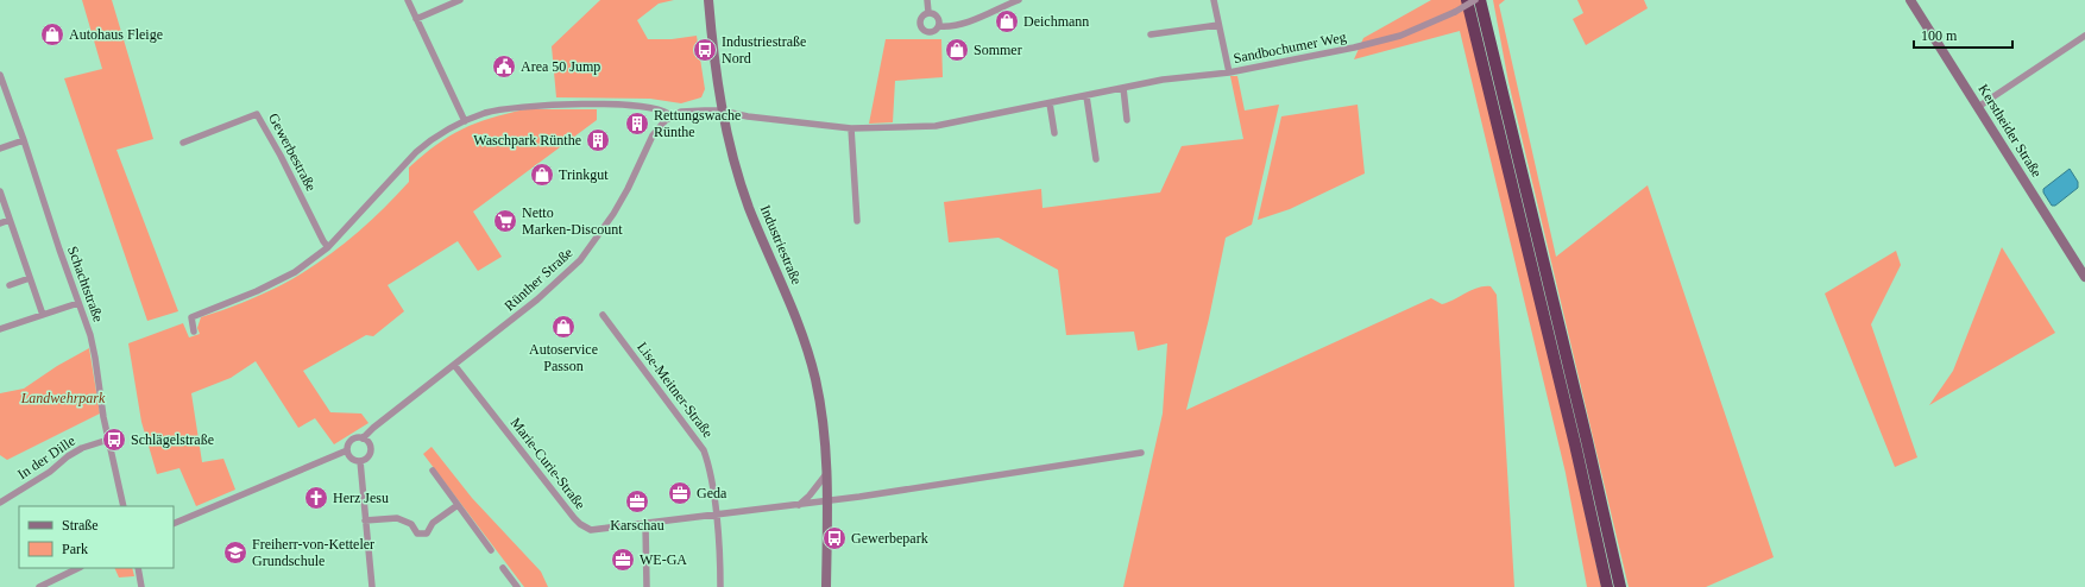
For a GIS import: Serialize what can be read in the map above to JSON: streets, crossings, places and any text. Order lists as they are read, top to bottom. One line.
{"streets":{"street":["Sandbochumer Weg","Kerstheider Straße","Gewerbestraße","Industriestraße","Rünther Straße","Schachtstraße","Lise-Meitner-Straße","In der Dille","Marie-Curie-Straße"]},"crossings":[["Sandbochumer Weg","Industriestraße"],["Sandbochumer Weg","Rünther Straße"],["Industriestraße","Rünther Straße"],["Industriestraße","Marie-Curie-Straße"],["Rünther Straße","Marie-Curie-Straße"],["Schachtstraße","In der Dille"],["Lise-Meitner-Straße","Marie-Curie-Straße"]],"parks":["Landwehrpark"],"places":{"shop":["Deichmann","Autohaus Fleige","Sommer","Trinkgut","Autoservice Passon"],"bus stop":["Industriestraße Nord","Schlägelstraße","Gewerbepark"],"public building":["Area 50 Jump"],"building":["Rettungswache Rünthe","Waschpark Rünthe"],"supermarket":["Netto Marken-Discount"],"office":["Geda","Karschau","WE-GA"],"church":["Herz Jesu"],"school or university":["Freiherr-von-Ketteler Grundschule"]},"legend":["Straße","Park"],"scale_bar":"100 m"}
